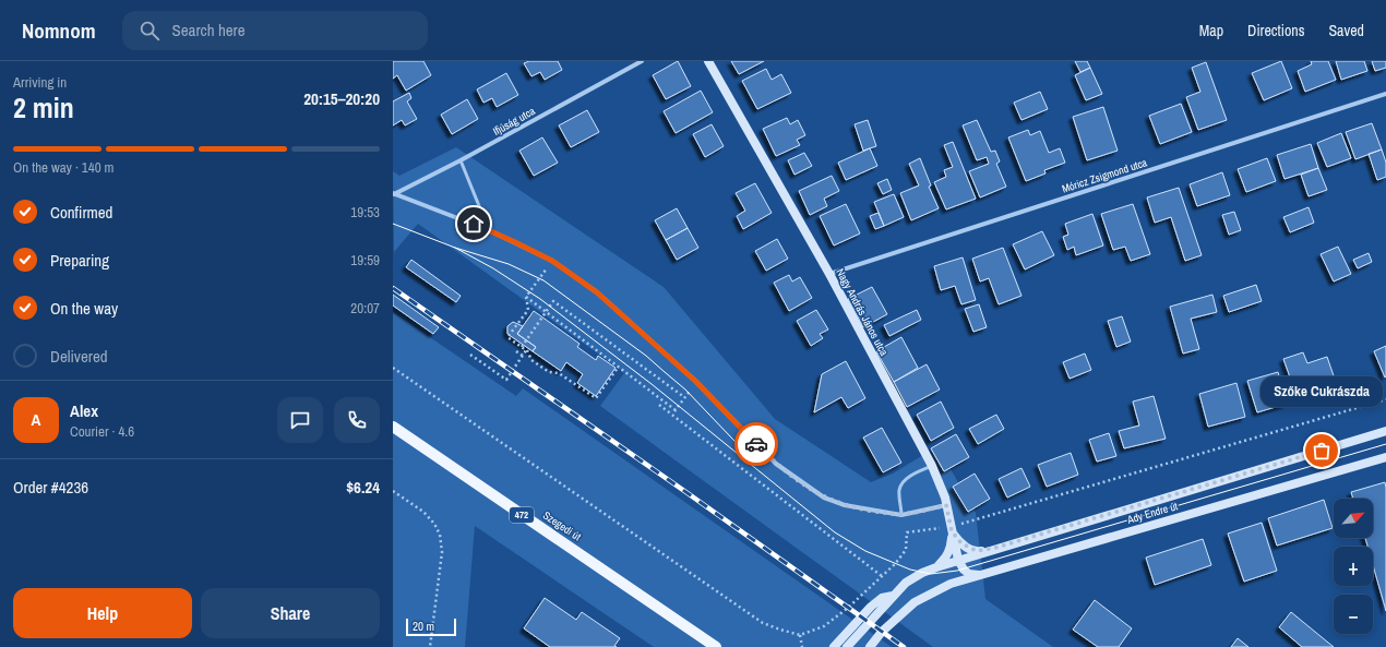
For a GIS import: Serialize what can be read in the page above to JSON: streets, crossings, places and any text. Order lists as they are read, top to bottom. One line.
{"streets":{"main road":["472","Szegedi út"],"street":["Ifjúság utca","Móricz Zsigmond utca","Nagy András János utca","Ady Endre út"]},"crossings":[["Móricz Zsigmond utca","Nagy András János utca"],["Nagy András János utca","Ady Endre út"]],"places":["Szőke Cukrászda"],"scale_bar":"20 m","north":"top right","page":{"header":"Nomnom","search":"Search here","nav":["Map","Directions","Saved"],"heading":["2 min","Arriving in","20:15–20:20"],"panel":["Alex","Courier · 4.6","Order #4236","$6.24"],"bar":"On the way · 140 m","list":[["Confirmed","19:53"],["Preparing","19:59"],["On the way","20:07"],"Delivered"],"bubble":"Szőke Cukrászda","round":"A","map_buttons":["+","−"],"buttons":["Help","Share"],"scale":"20 m"}}
